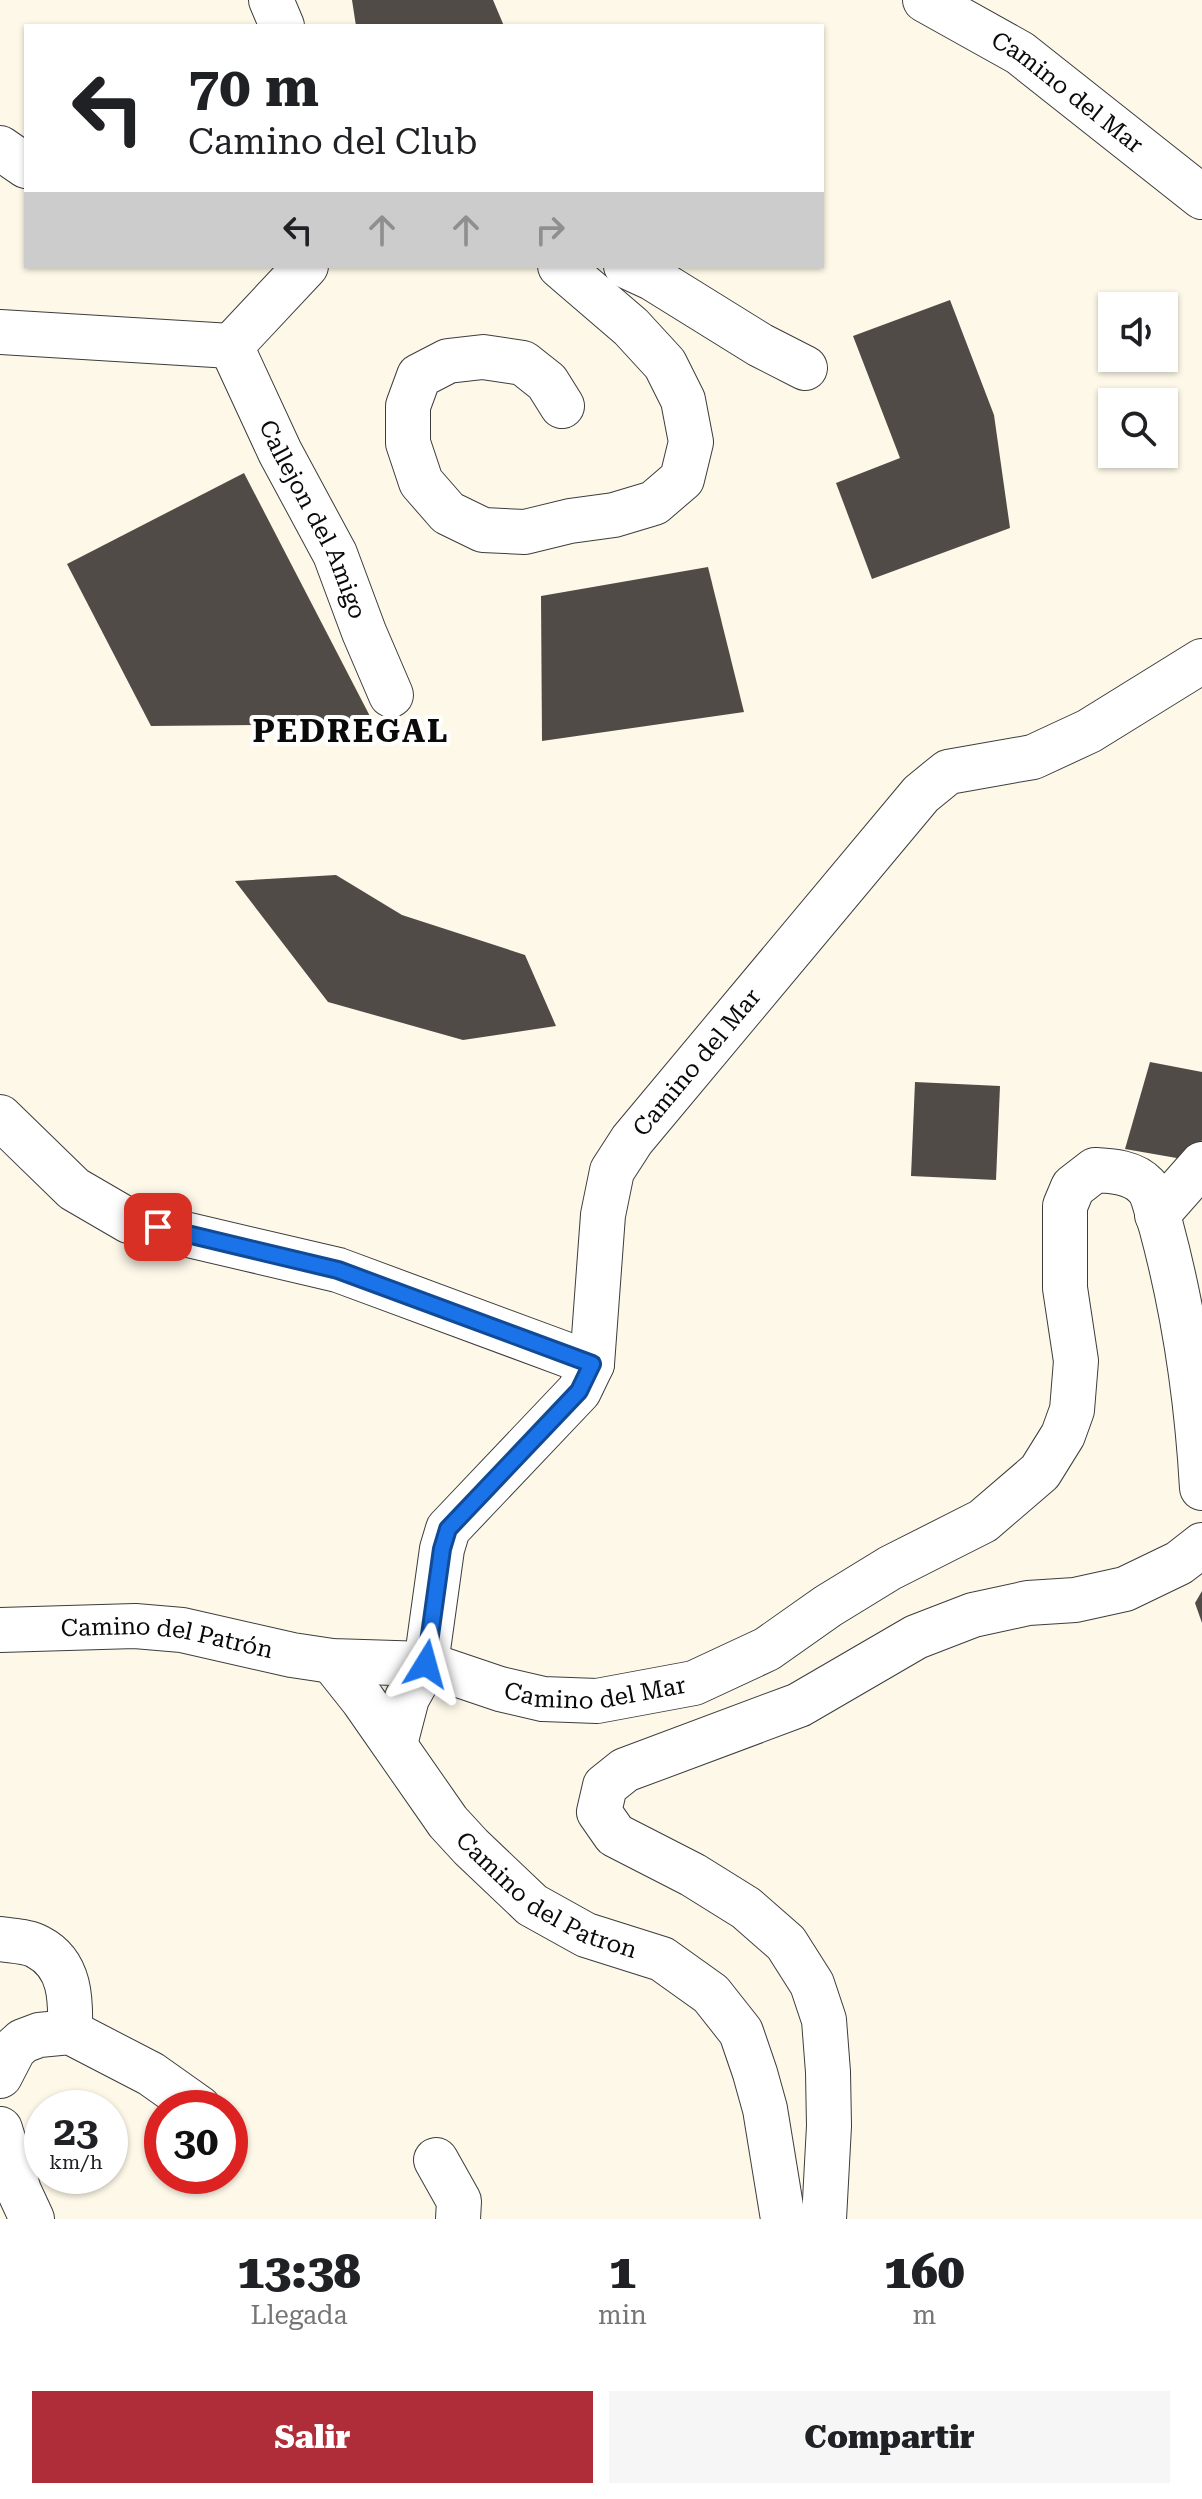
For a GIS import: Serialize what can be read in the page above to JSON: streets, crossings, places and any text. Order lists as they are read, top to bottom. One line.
{"streets":{"street":["Camino del Mar","Callejon del Amigo","Camino del Patrón","Camino del Patron"]},"crossings":[["Camino del Mar","Camino del Patrón"],["Camino del Patrón","Camino del Patron"]],"districts":["PEDREGAL"],"page":{"turn":["70 m","Camino del Club"],"speed":"23 km/h","limit":"30","eta":["13:38","Llegada","1","min","160","m"],"buttons":["Salir","Compartir"]}}
